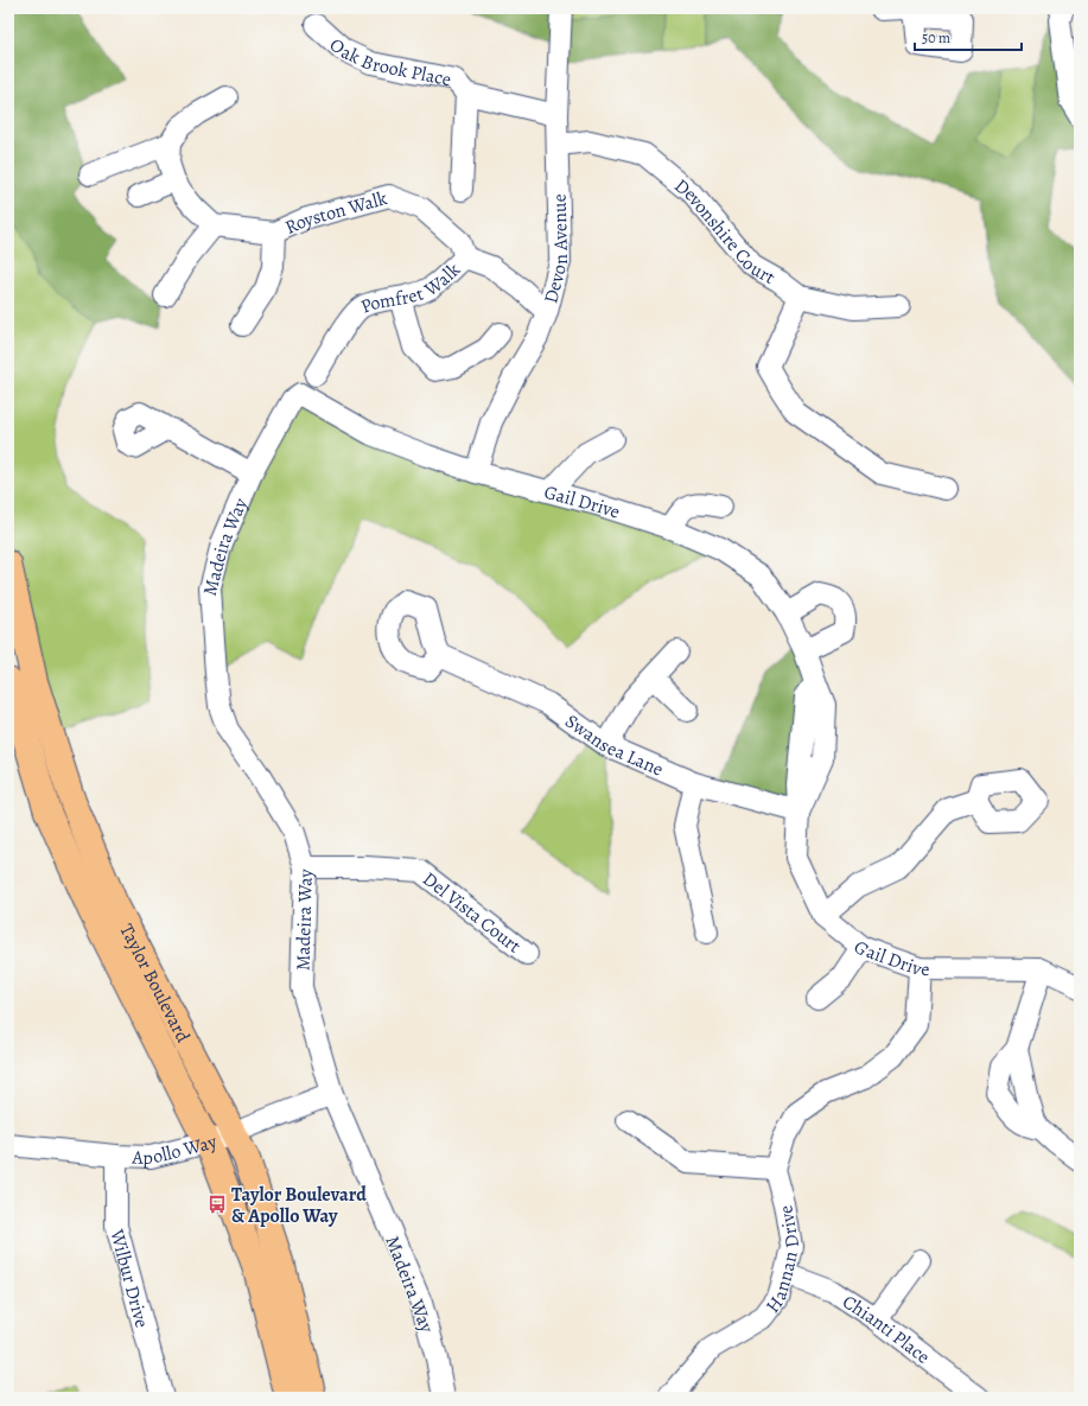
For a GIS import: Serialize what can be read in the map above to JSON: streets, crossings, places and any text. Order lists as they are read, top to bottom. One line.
{"streets":{"main road":["Taylor Boulevard"],"street":["Oak Brook Place","Royston Walk","Devonshire Court","Devon Avenue","Pomfret Walk","Gail Drive","Madeira Way","Swansea Lane","Del Vista Court","Apollo Way","Hannan Drive","Wilbur Drive","Chianti Place"]},"crossings":[["Oak Brook Place","Devon Avenue"],["Royston Walk","Pomfret Walk"],["Devonshire Court","Devon Avenue"],["Devon Avenue","Pomfret Walk"],["Devon Avenue","Gail Drive"],["Gail Drive","Madeira Way"],["Gail Drive","Swansea Lane"],["Madeira Way","Del Vista Court"],["Madeira Way","Apollo Way"],["Taylor Boulevard","Apollo Way"],["Apollo Way","Wilbur Drive"],["Hannan Drive","Chianti Place"]],"places":{"bus stop":["Taylor Boulevard & Apollo Way"]},"scale_bar":"50 m"}
